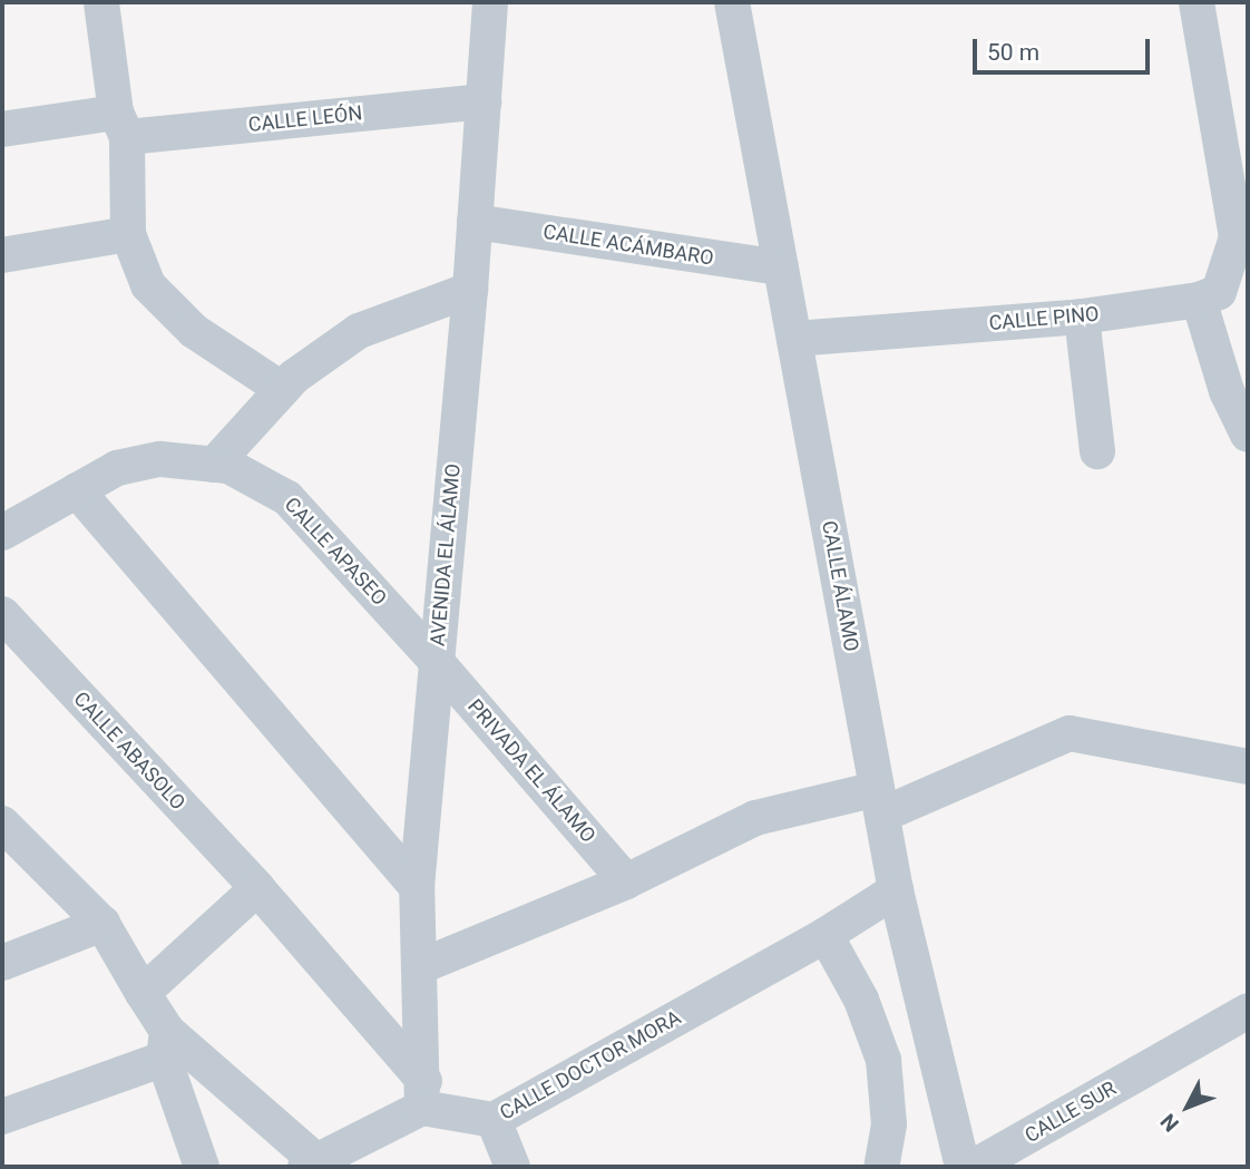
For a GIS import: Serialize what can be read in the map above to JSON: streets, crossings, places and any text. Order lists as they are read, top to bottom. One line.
{"streets":{"street":["CALLE LEÓN","CALLE ACÁMBARO","CALLE PINO","CALLE APASEO","AVENIDA EL ÁLAMO","CALLE ÁLAMO","CALLE ABASOLO","PRIVADA EL ÁLAMO","CALLE DOCTOR MORA","CALLE SUR"]},"crossings":[["CALLE LEÓN","AVENIDA EL ÁLAMO"],["CALLE ACÁMBARO","AVENIDA EL ÁLAMO"],["CALLE ACÁMBARO","CALLE ÁLAMO"],["CALLE PINO","CALLE ÁLAMO"],["CALLE APASEO","AVENIDA EL ÁLAMO"],["CALLE APASEO","PRIVADA EL ÁLAMO"],["AVENIDA EL ÁLAMO","CALLE ABASOLO"],["AVENIDA EL ÁLAMO","PRIVADA EL ÁLAMO"],["AVENIDA EL ÁLAMO","CALLE DOCTOR MORA"],["CALLE ÁLAMO","CALLE DOCTOR MORA"],["CALLE ABASOLO","CALLE DOCTOR MORA"]],"scale_bar":"50 m","north":"bottom left"}
